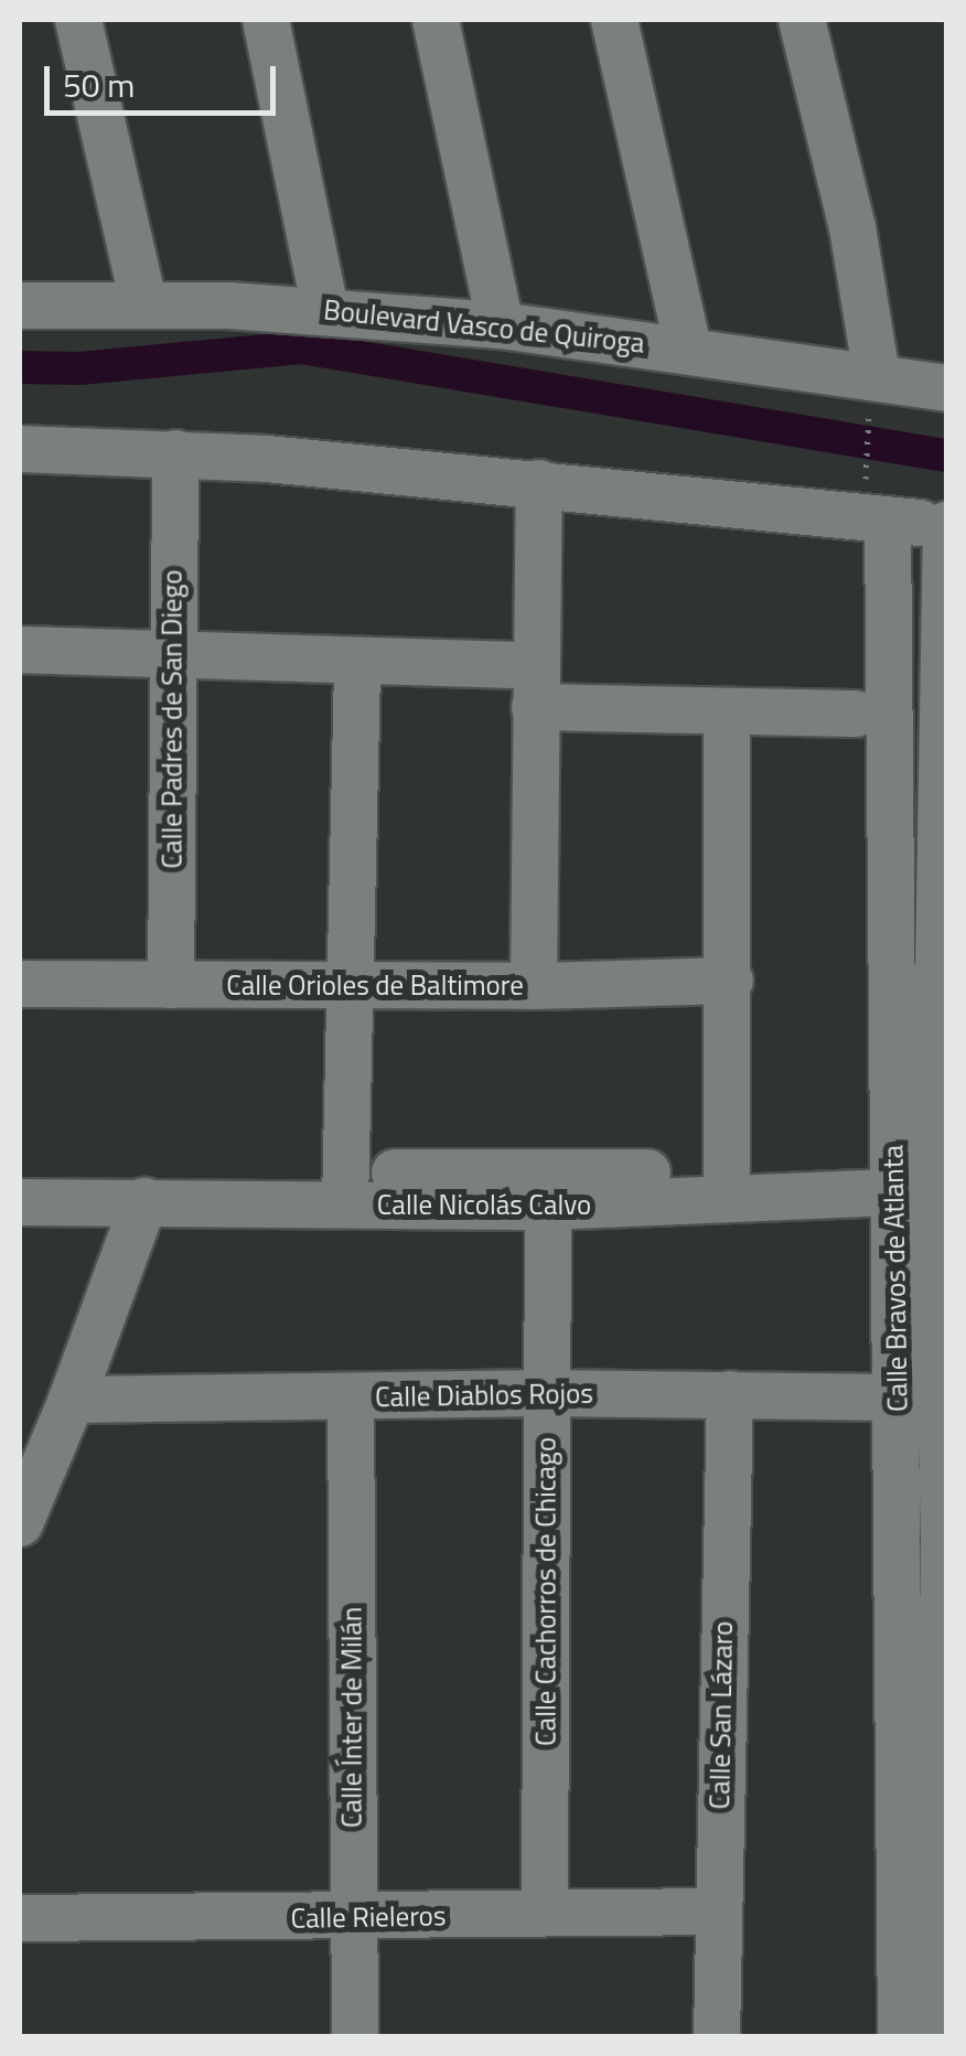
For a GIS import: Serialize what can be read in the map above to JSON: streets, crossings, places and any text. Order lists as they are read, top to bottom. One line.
{"streets":{"street":["Boulevard Vasco de Quiroga","Calle Padres de San Diego","Calle Orioles de Baltimore","Calle Nicolás Calvo","Calle Bravos de Atlanta","Calle Diablos Rojos","Calle Cachorros de Chicago","Calle San Lázaro","Calle Ínter de Milán","Calle Rieleros"]},"crossings":[["Calle Padres de San Diego","Calle Orioles de Baltimore"],["Calle Nicolás Calvo","Calle Bravos de Atlanta"],["Calle Nicolás Calvo","Calle Cachorros de Chicago"],["Calle Bravos de Atlanta","Calle Diablos Rojos"],["Calle Diablos Rojos","Calle Cachorros de Chicago"],["Calle Diablos Rojos","Calle San Lázaro"],["Calle Diablos Rojos","Calle Ínter de Milán"],["Calle Cachorros de Chicago","Calle Rieleros"],["Calle San Lázaro","Calle Rieleros"],["Calle Ínter de Milán","Calle Rieleros"]],"scale_bar":"50 m"}
